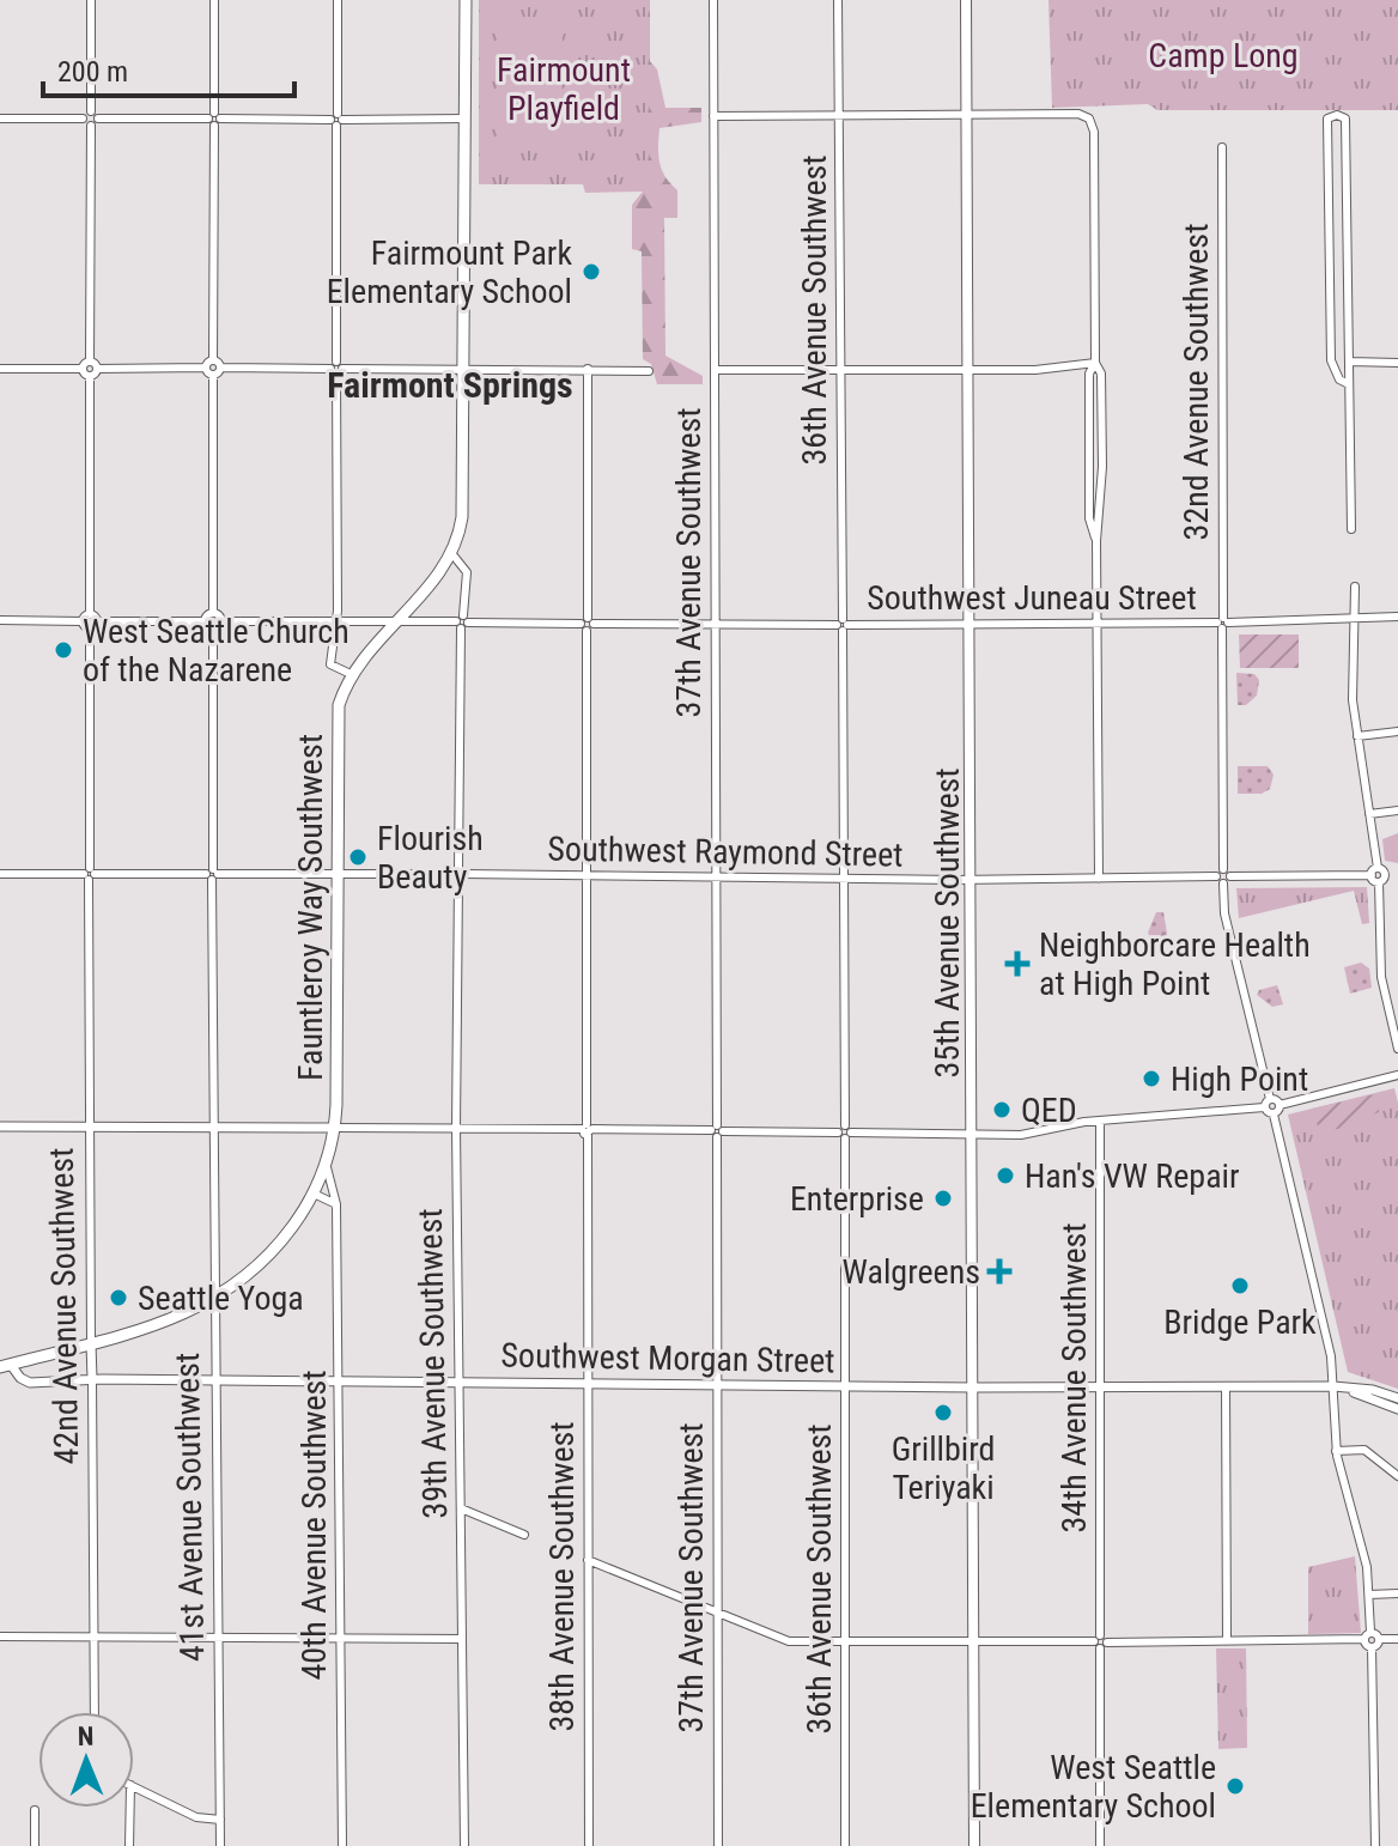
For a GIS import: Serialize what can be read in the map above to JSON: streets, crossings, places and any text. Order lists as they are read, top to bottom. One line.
{"streets":{"main road":["Fauntleroy Way Southwest","35th Avenue Southwest"],"street":["36th Avenue Southwest","32nd Avenue Southwest","37th Avenue Southwest","Southwest Juneau Street","Southwest Raymond Street","42nd Avenue Southwest","Southwest Morgan Street","39th Avenue Southwest","34th Avenue Southwest","41st Avenue Southwest","40th Avenue Southwest","38th Avenue Southwest"]},"crossings":[["36th Avenue Southwest","Southwest Juneau Street"],["36th Avenue Southwest","Southwest Raymond Street"],["36th Avenue Southwest","Southwest Morgan Street"],["32nd Avenue Southwest","Southwest Juneau Street"],["32nd Avenue Southwest","Southwest Raymond Street"],["37th Avenue Southwest","Southwest Juneau Street"],["37th Avenue Southwest","Southwest Raymond Street"],["37th Avenue Southwest","Southwest Morgan Street"],["Southwest Juneau Street","Fauntleroy Way Southwest"],["Southwest Juneau Street","35th Avenue Southwest"],["Southwest Juneau Street","39th Avenue Southwest"],["Southwest Juneau Street","38th Avenue Southwest"],["Southwest Raymond Street","Fauntleroy Way Southwest"],["Southwest Raymond Street","35th Avenue Southwest"],["Southwest Raymond Street","42nd Avenue Southwest"],["Southwest Raymond Street","39th Avenue Southwest"],["Southwest Raymond Street","41st Avenue Southwest"],["Southwest Raymond Street","38th Avenue Southwest"],["Fauntleroy Way Southwest","42nd Avenue Southwest"],["Fauntleroy Way Southwest","Southwest Morgan Street"],["Fauntleroy Way Southwest","39th Avenue Southwest"],["Fauntleroy Way Southwest","41st Avenue Southwest"],["Fauntleroy Way Southwest","40th Avenue Southwest"],["35th Avenue Southwest","Southwest Morgan Street"],["42nd Avenue Southwest","Southwest Morgan Street"],["Southwest Morgan Street","39th Avenue Southwest"],["Southwest Morgan Street","34th Avenue Southwest"],["Southwest Morgan Street","41st Avenue Southwest"],["Southwest Morgan Street","40th Avenue Southwest"],["Southwest Morgan Street","38th Avenue Southwest"]],"districts":["Fairmont Springs"],"parks":["Camp Long","Fairmount Playfield"],"places":{"other":["Fairmount Park Elementary School","West Seattle Church of the Nazarene","Flourish Beauty","High Point","QED","Han's VW Repair","Enterprise","Bridge Park","Seattle Yoga","Grillbird Teriyaki","West Seattle Elementary School"],"health":["Neighborcare Health at High Point","Walgreens"]},"scale_bar":"200 m","north":"top"}
